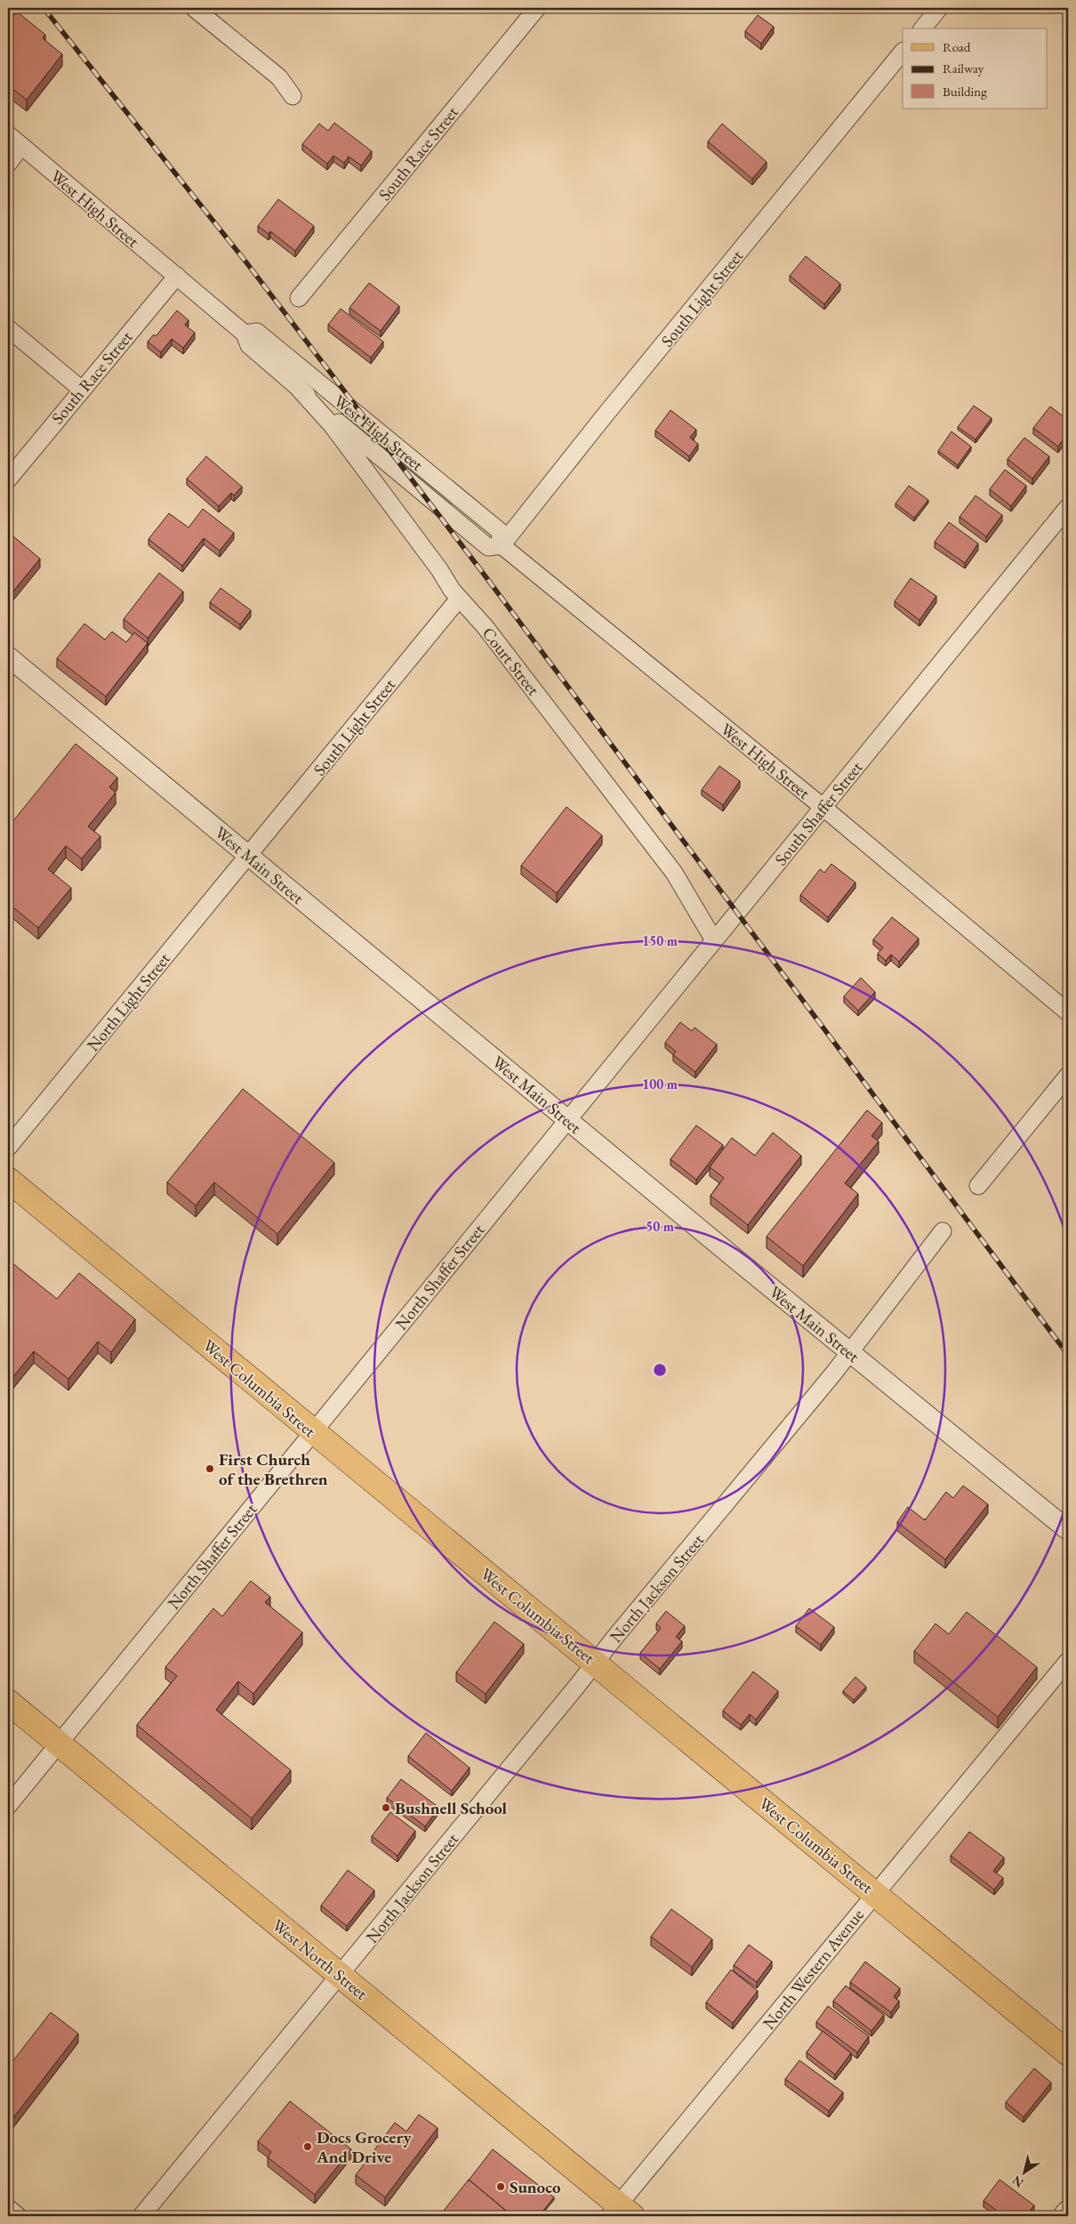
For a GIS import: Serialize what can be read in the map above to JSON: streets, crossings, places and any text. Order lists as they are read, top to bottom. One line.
{"streets":{"main road":["West Columbia Street","West North Street"],"street":["South Race Street","West High Street","South Light Street","Court Street","South Shaffer Street","West Main Street","North Light Street","North Shaffer Street","North Jackson Street","North Western Avenue"]},"crossings":[["South Race Street","West High Street"],["West High Street","South Light Street"],["West High Street","Court Street"],["West High Street","South Shaffer Street"],["South Light Street","Court Street"],["South Light Street","West Main Street"],["South Light Street","North Light Street"],["Court Street","South Shaffer Street"],["South Shaffer Street","West Main Street"],["South Shaffer Street","North Shaffer Street"],["West Main Street","North Light Street"],["West Main Street","North Shaffer Street"],["West Main Street","North Jackson Street"],["North Shaffer Street","West Columbia Street"],["North Shaffer Street","West North Street"],["West Columbia Street","North Jackson Street"],["West Columbia Street","North Western Avenue"],["North Jackson Street","West North Street"],["West North Street","North Western Avenue"]],"places":["First Church of the Brethren","Bushnell School","Docs Grocery And Drive","Sunoco"],"legend":["Road","Railway","Building"],"north":"bottom left","rings":["150 m","100 m","50 m"]}
